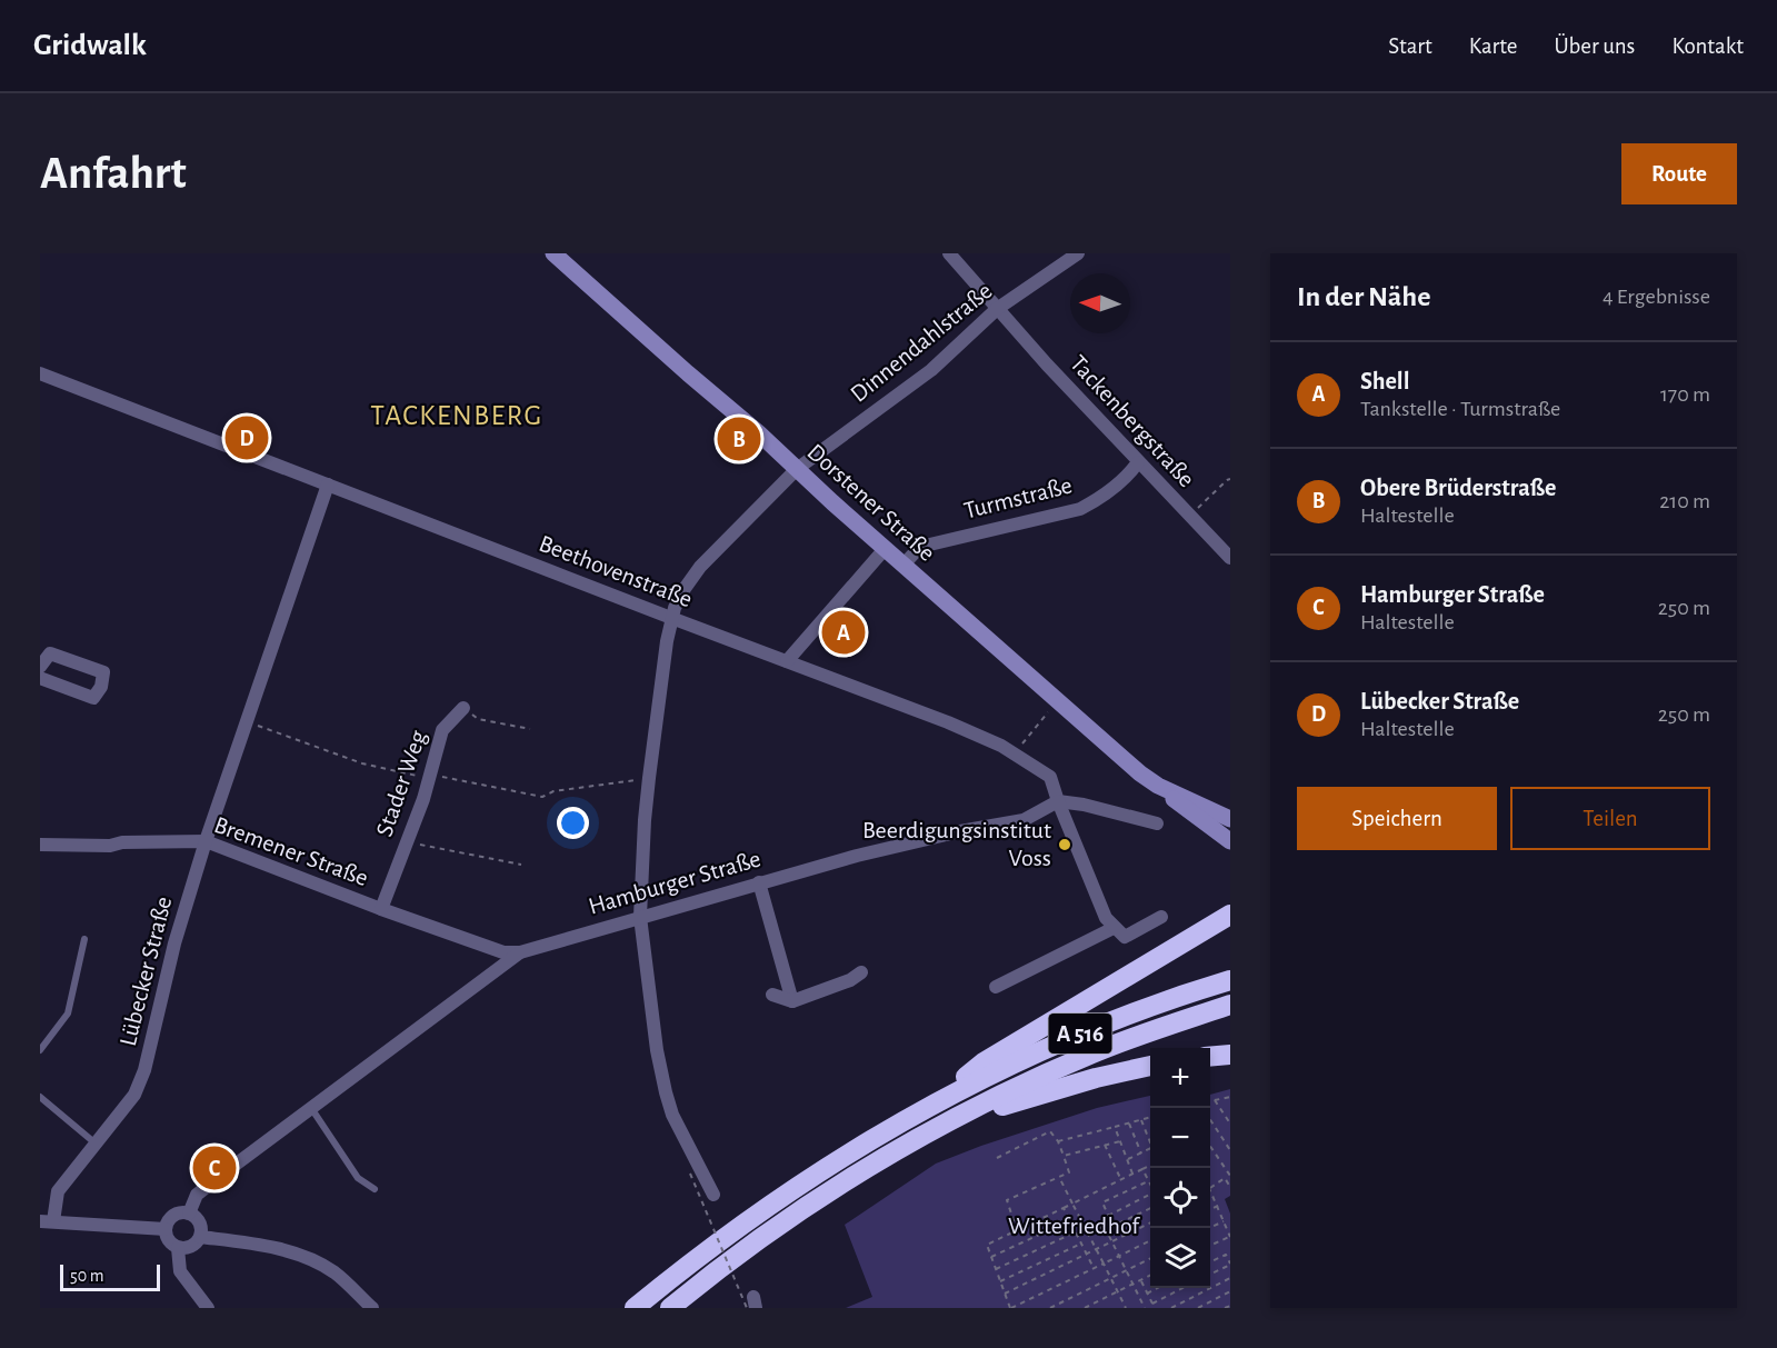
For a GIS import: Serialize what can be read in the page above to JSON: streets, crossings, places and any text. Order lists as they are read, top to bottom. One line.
{"streets":{"highway":["A 516"],"main road":["Dorstener Straße"],"street":["Dinnendahlstraße","Tackenbergstraße","Turmstraße","Beethovenstraße","Stader Weg","Bremener Straße","Hamburger Straße","Lübecker Straße"]},"crossings":[["Dinnendahlstraße","Tackenbergstraße"],["Dinnendahlstraße","Dorstener Straße"],["Dinnendahlstraße","Beethovenstraße"],["Dinnendahlstraße","Hamburger Straße"],["Tackenbergstraße","Turmstraße"],["Turmstraße","Dorstener Straße"],["Beethovenstraße","Hamburger Straße"],["Beethovenstraße","Lübecker Straße"],["Stader Weg","Bremener Straße"],["Bremener Straße","Hamburger Straße"],["Bremener Straße","Lübecker Straße"]],"districts":["TACKENBERG"],"parks":["Wittefriedhof"],"places":["Beerdigungsinstitut Voss"],"scale_bar":"50 m","north":"left","page":{"header":"Gridwalk","nav":["Start","Karte","Über uns","Kontakt"],"buttons":["Route",["Speichern","Teilen"]],"title":"Anfahrt","heading":["In der Nähe","4 Ergebnisse"],"list":[{"mark":"A","name":"Shell","note":"Tankstelle · Turmstraße","value":"170 m"},{"mark":"B","name":"Obere Brüderstraße","note":"Haltestelle","value":"210 m"},{"mark":"C","name":"Hamburger Straße","note":"Haltestelle","value":"250 m"},{"mark":"D","name":"Lübecker Straße","note":"Haltestelle","value":"250 m"}],"pins":["D","B","A","C"],"map_buttons":["+","−"],"scale":"50 m"}}
